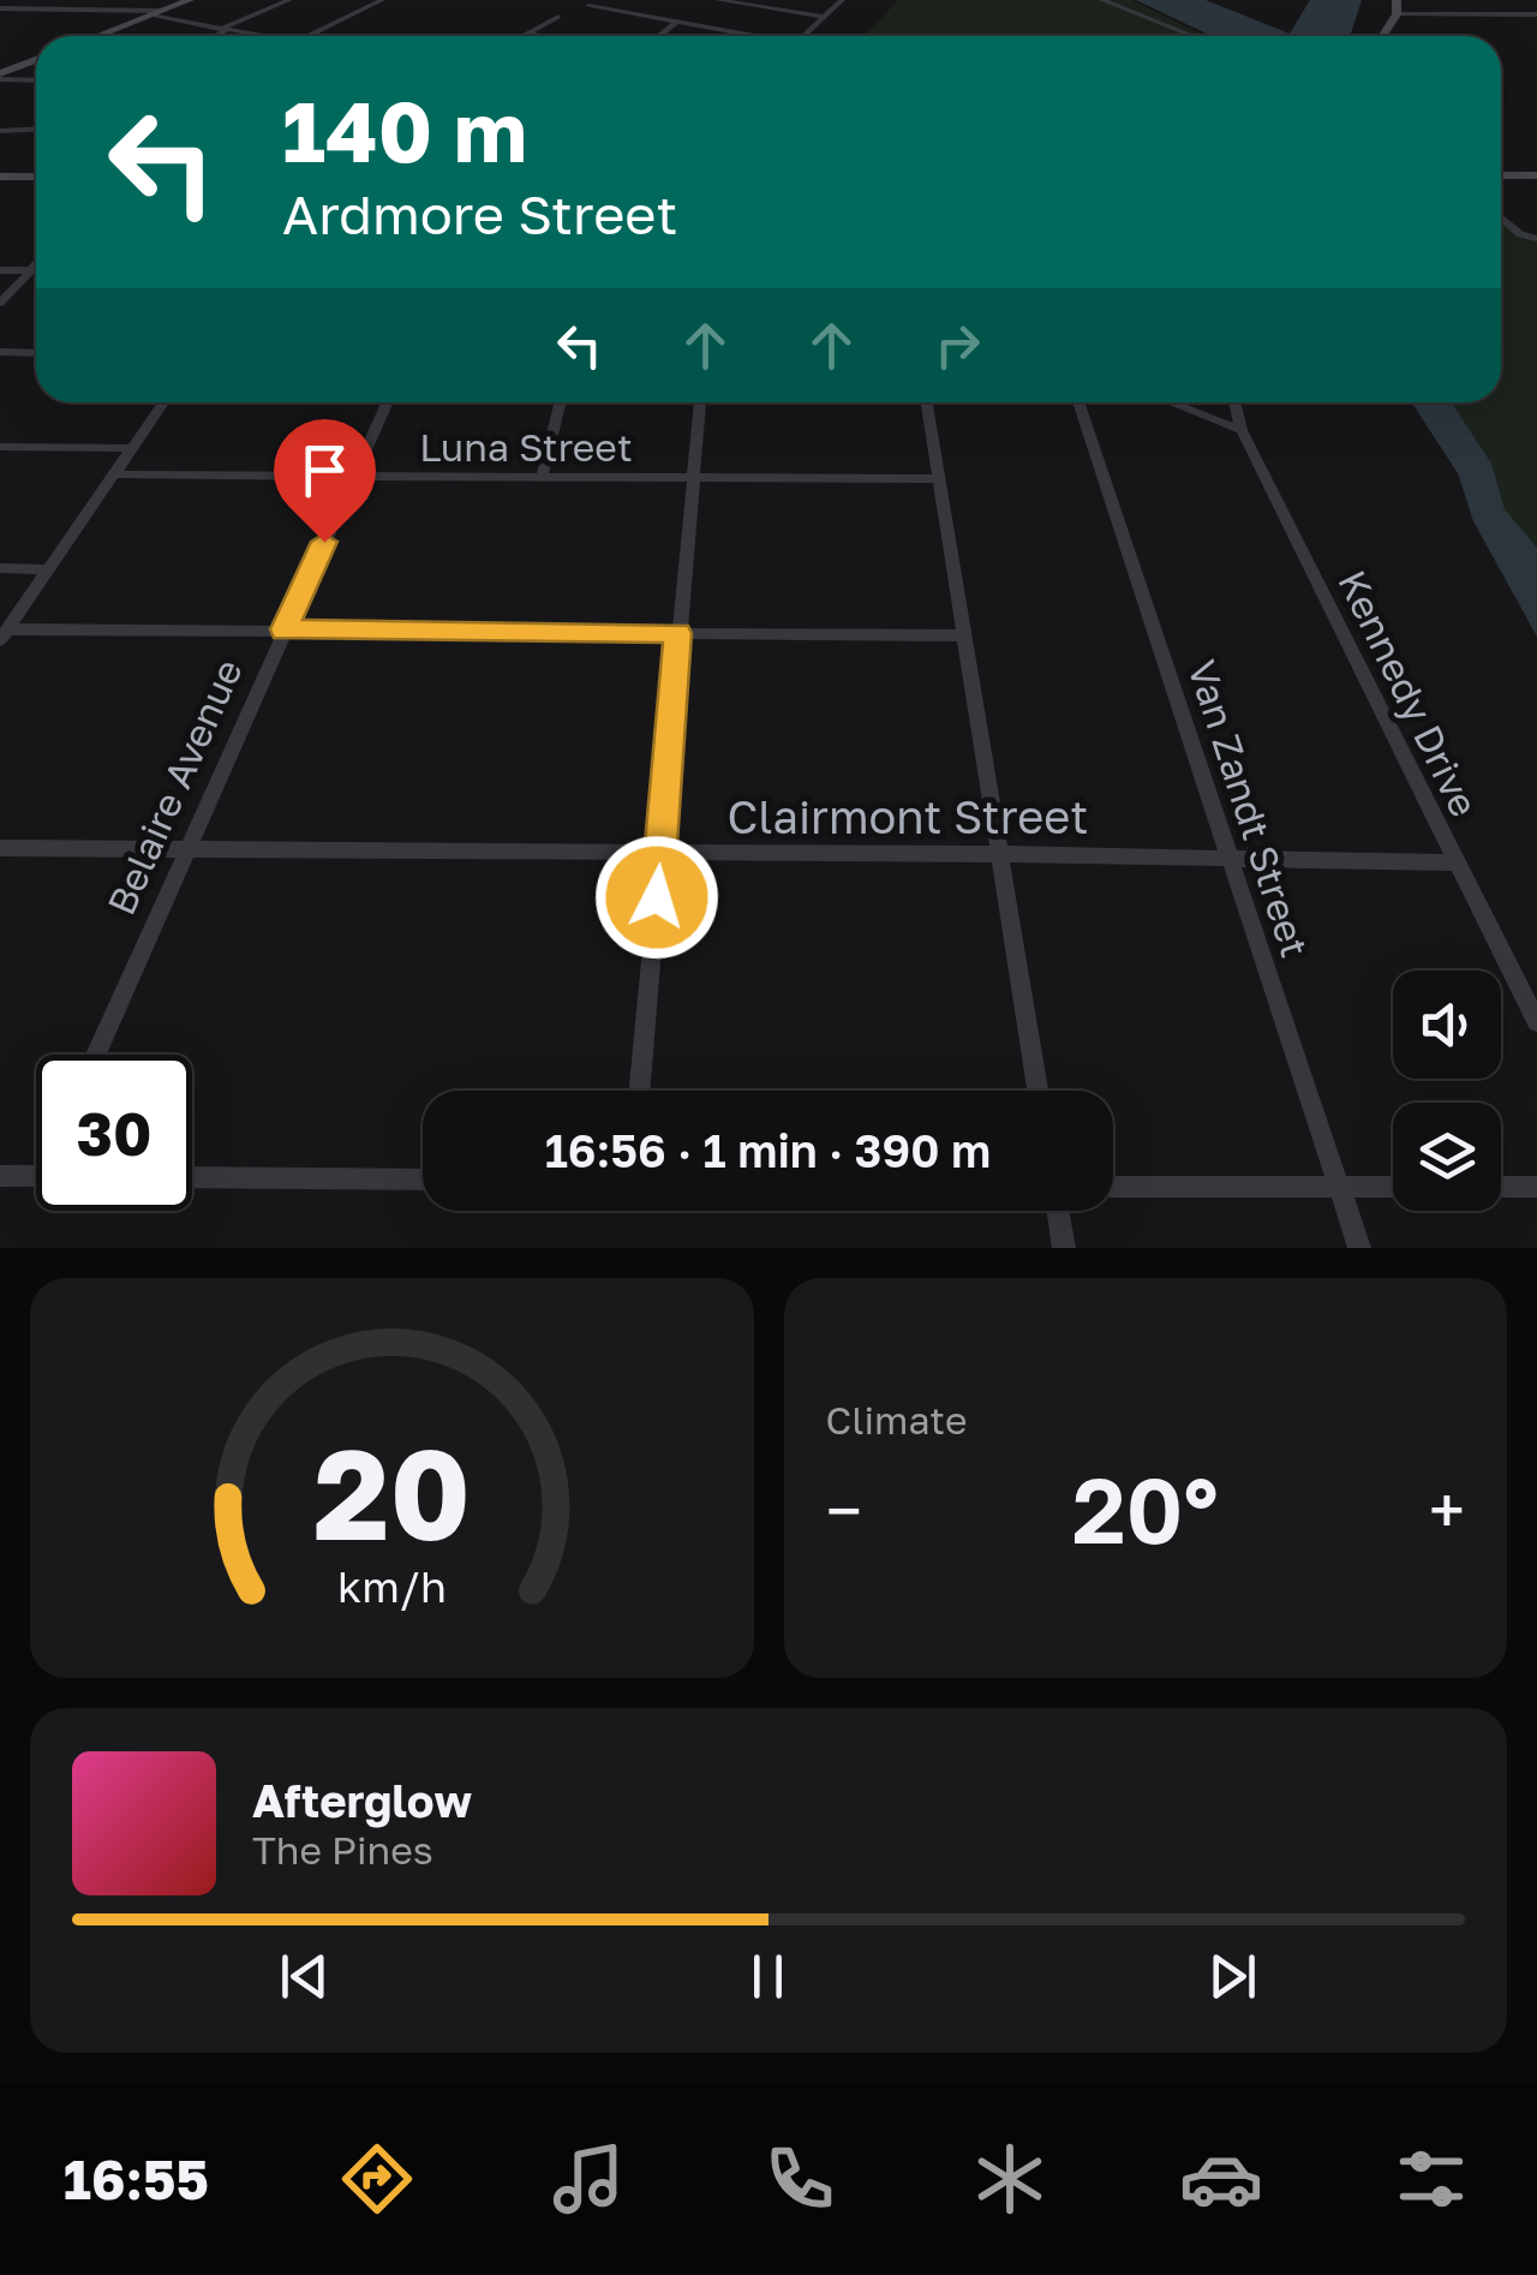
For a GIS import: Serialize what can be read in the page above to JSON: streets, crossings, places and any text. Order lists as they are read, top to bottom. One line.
{"streets":{"street":["Luna Street","Kennedy Drive","Belaire Avenue","Van Zandt Street","Clairmont Street"]},"crossings":[["Luna Street","Belaire Avenue"],["Kennedy Drive","Clairmont Street"],["Belaire Avenue","Clairmont Street"],["Van Zandt Street","Clairmont Street"]],"page":{"turn":["140 m","Ardmore Street"],"limit":"30","trip":"16:56 · 1 min · 390 m","tile":"Climate","heat":["−","20°","+"],"song":["Afterglow","The Pines"],"tabs":"16:55","gauge":["20","km/h"]}}
